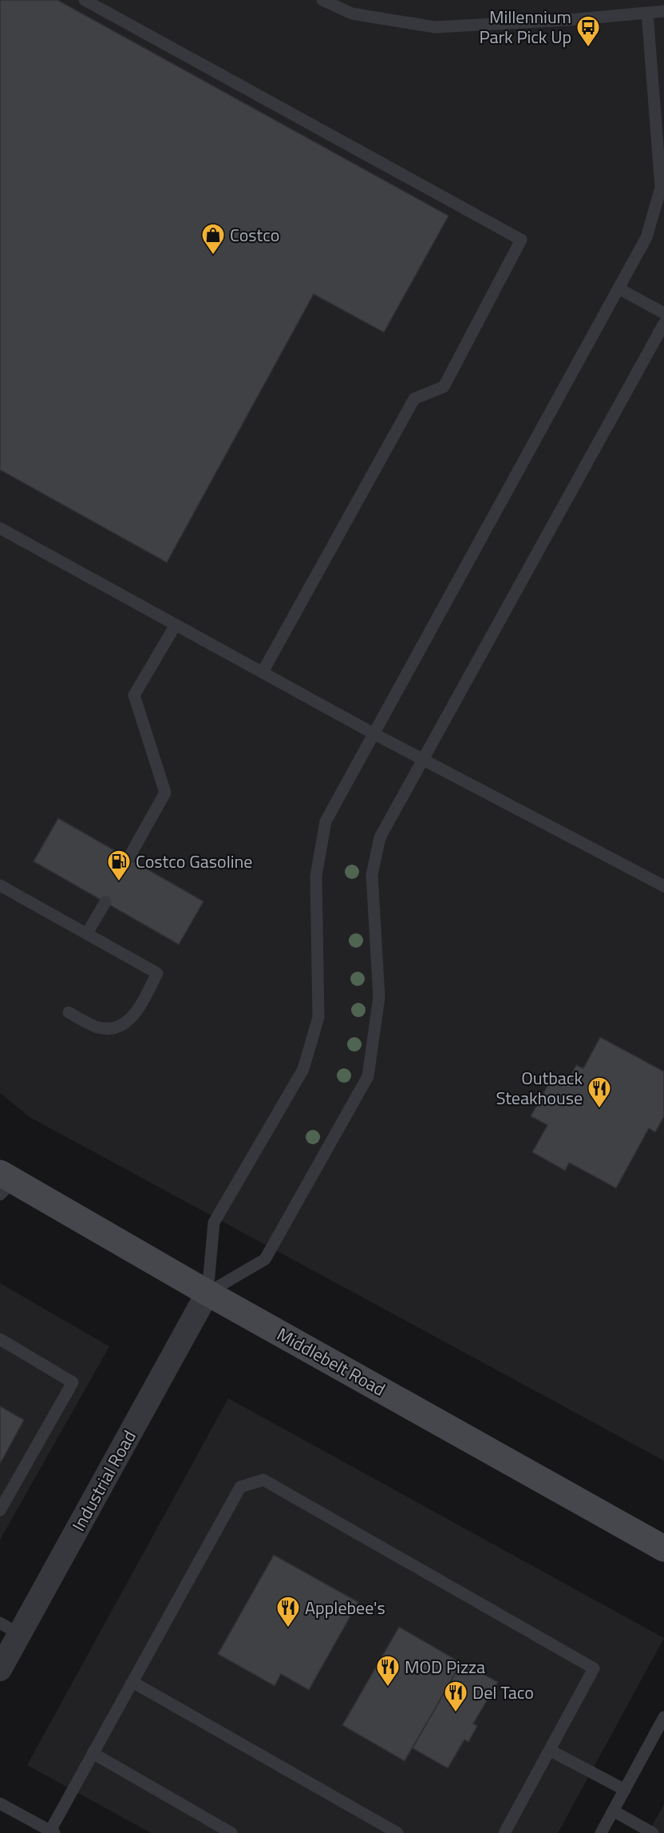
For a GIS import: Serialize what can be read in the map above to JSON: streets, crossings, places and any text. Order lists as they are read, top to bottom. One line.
{"streets":{"main road":["Middlebelt Road"],"street":["Industrial Road"]},"crossings":[["Middlebelt Road","Industrial Road"]],"places":{"bus stop":["Millennium Park Pick Up"],"shop":["Costco"],"fuel station":["Costco Gasoline"],"restaurant":["Outback Steakhouse","Applebee's","MOD Pizza","Del Taco"]}}
